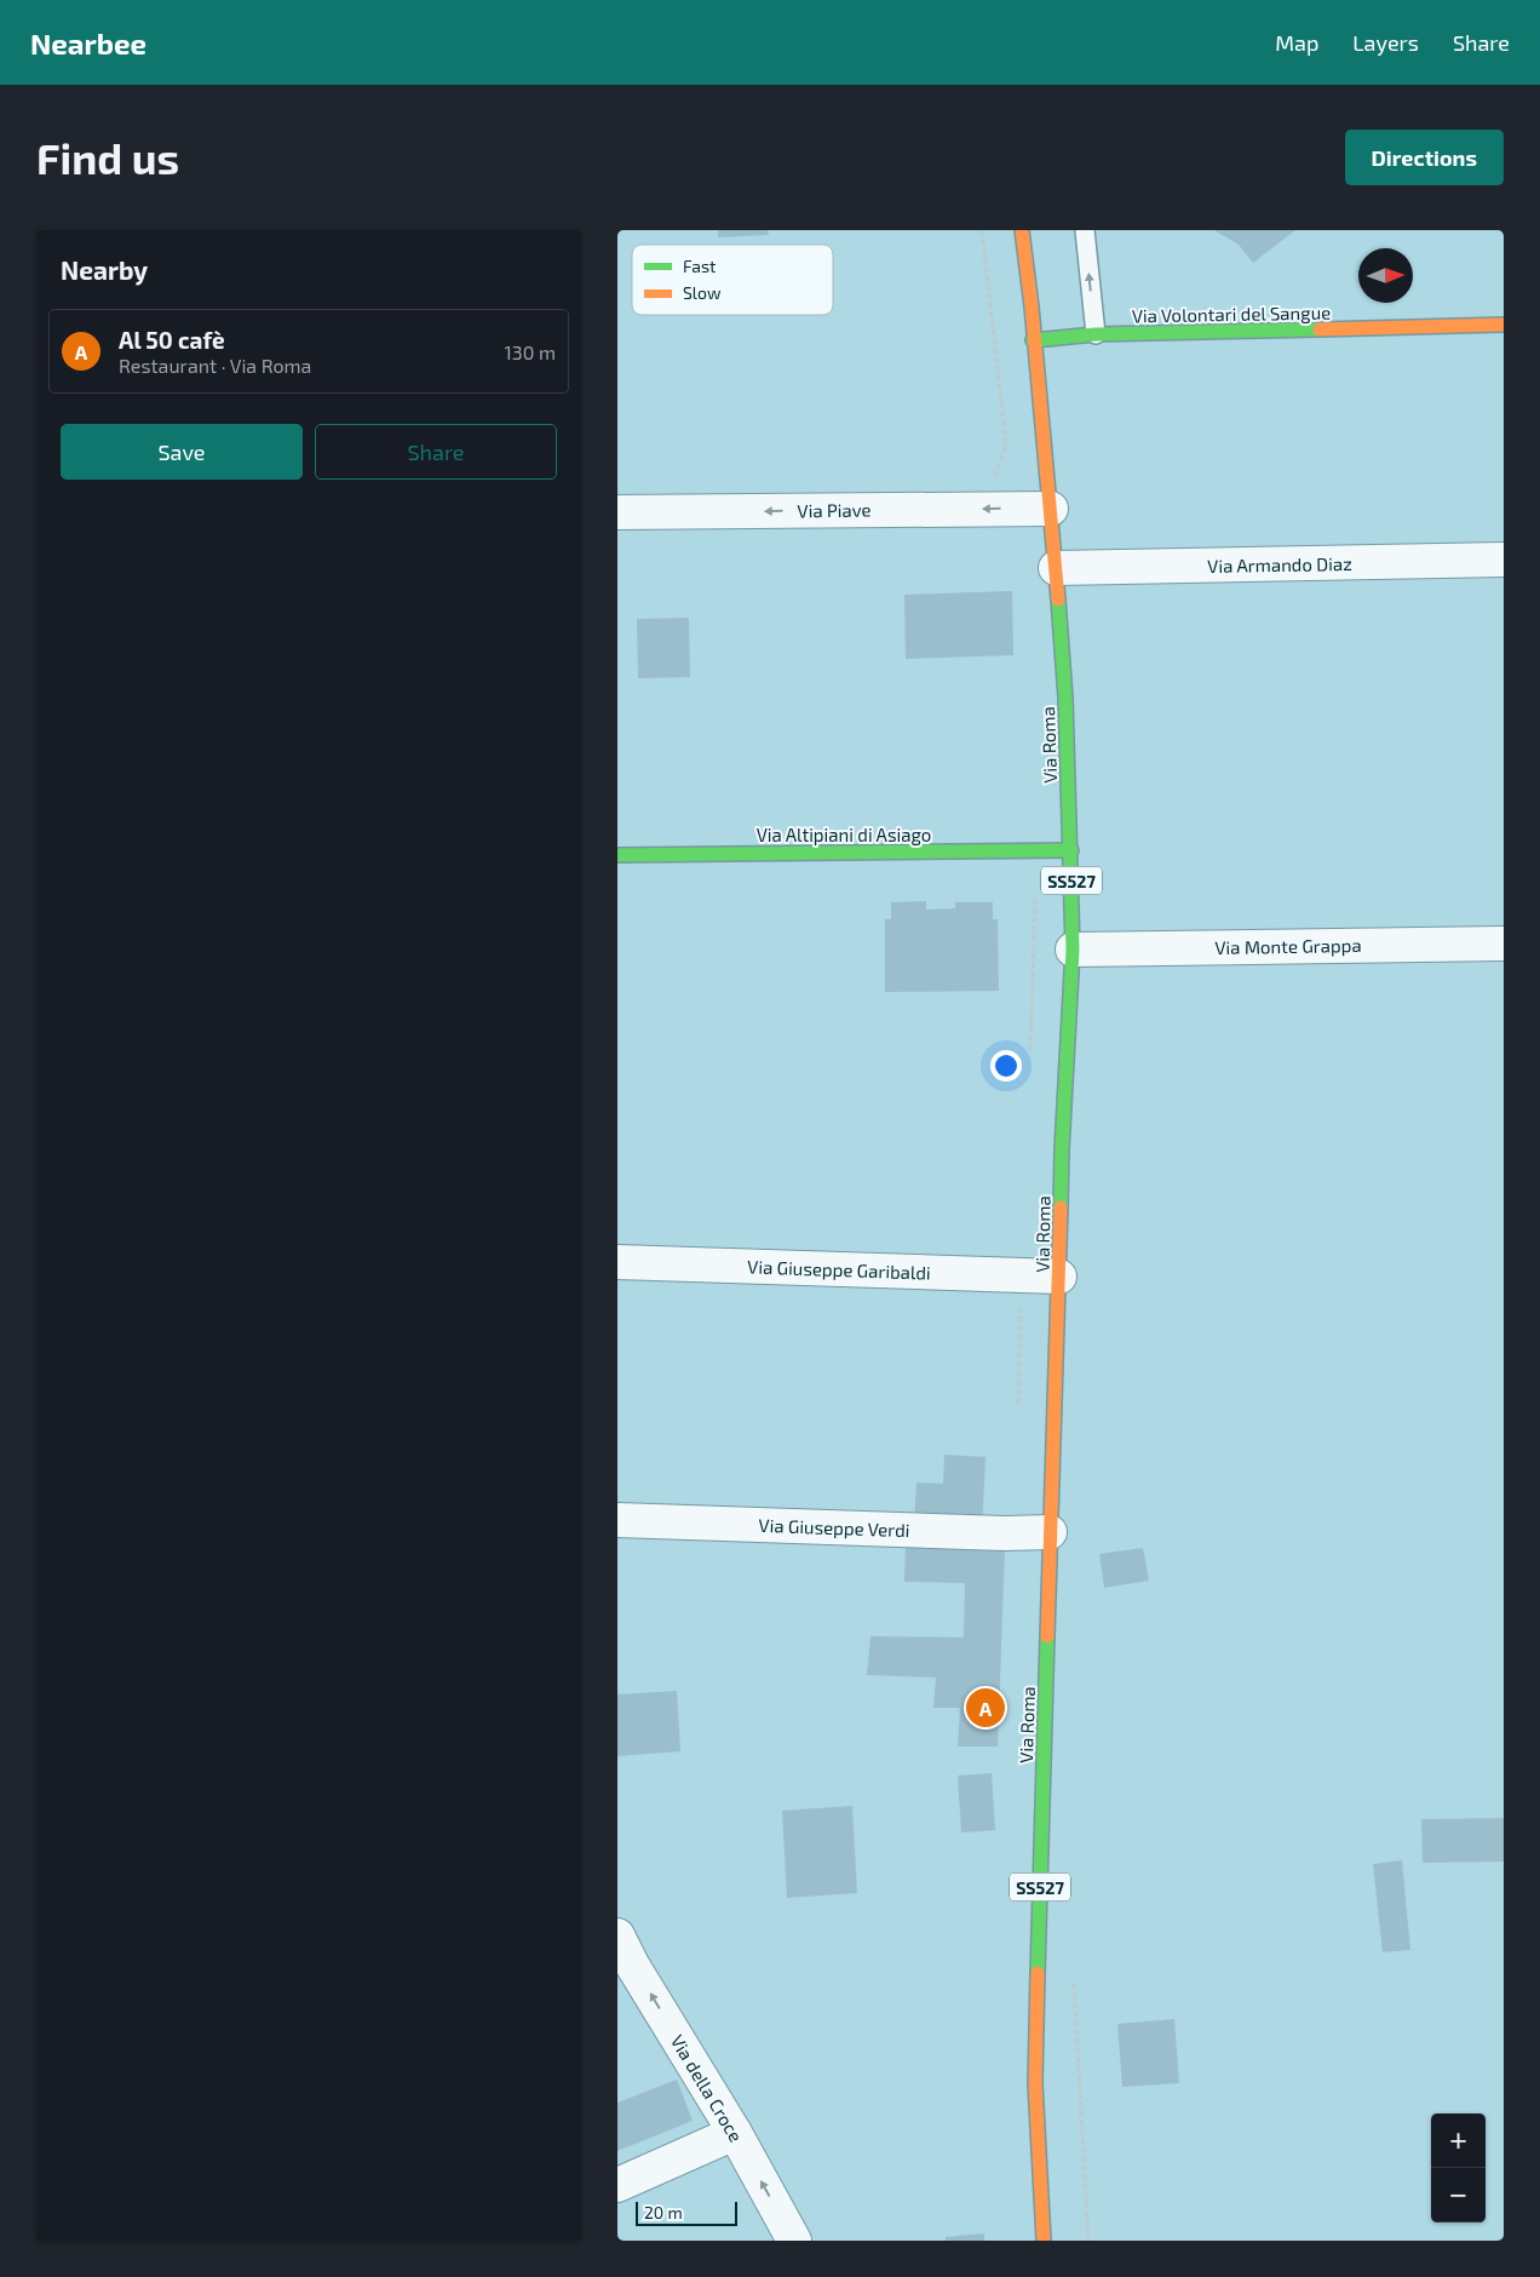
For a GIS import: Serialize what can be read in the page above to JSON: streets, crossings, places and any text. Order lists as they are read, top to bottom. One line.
{"streets":{"main road":["Via Volontari del Sangue","Via Roma","Via Altipiani di Asiago","SS527"],"street":["Via Piave","Via Armando Diaz","Via Monte Grappa","Via Giuseppe Garibaldi","Via Giuseppe Verdi","Via della Croce"]},"crossings":[["Via Volontari del Sangue","Via Roma"],["Via Piave","Via Roma"],["Via Armando Diaz","Via Roma"],["Via Roma","Via Altipiani di Asiago"],["Via Roma","Via Monte Grappa"],["Via Roma","Via Giuseppe Garibaldi"],["Via Roma","Via Giuseppe Verdi"]],"one_way":["Via Piave","Via della Croce"],"legend":["Fast","Slow"],"scale_bar":"20 m","north":"right","page":{"header":"Nearbee","nav":["Map","Layers","Share"],"buttons":["Directions",["Save","Share"]],"title":"Find us","heading":"Nearby","list":[{"mark":"A","name":"Al 50 cafè","note":"Restaurant · Via Roma","value":"130 m"}],"pins":"A","map_buttons":["+","−"],"scale":"20 m"}}
